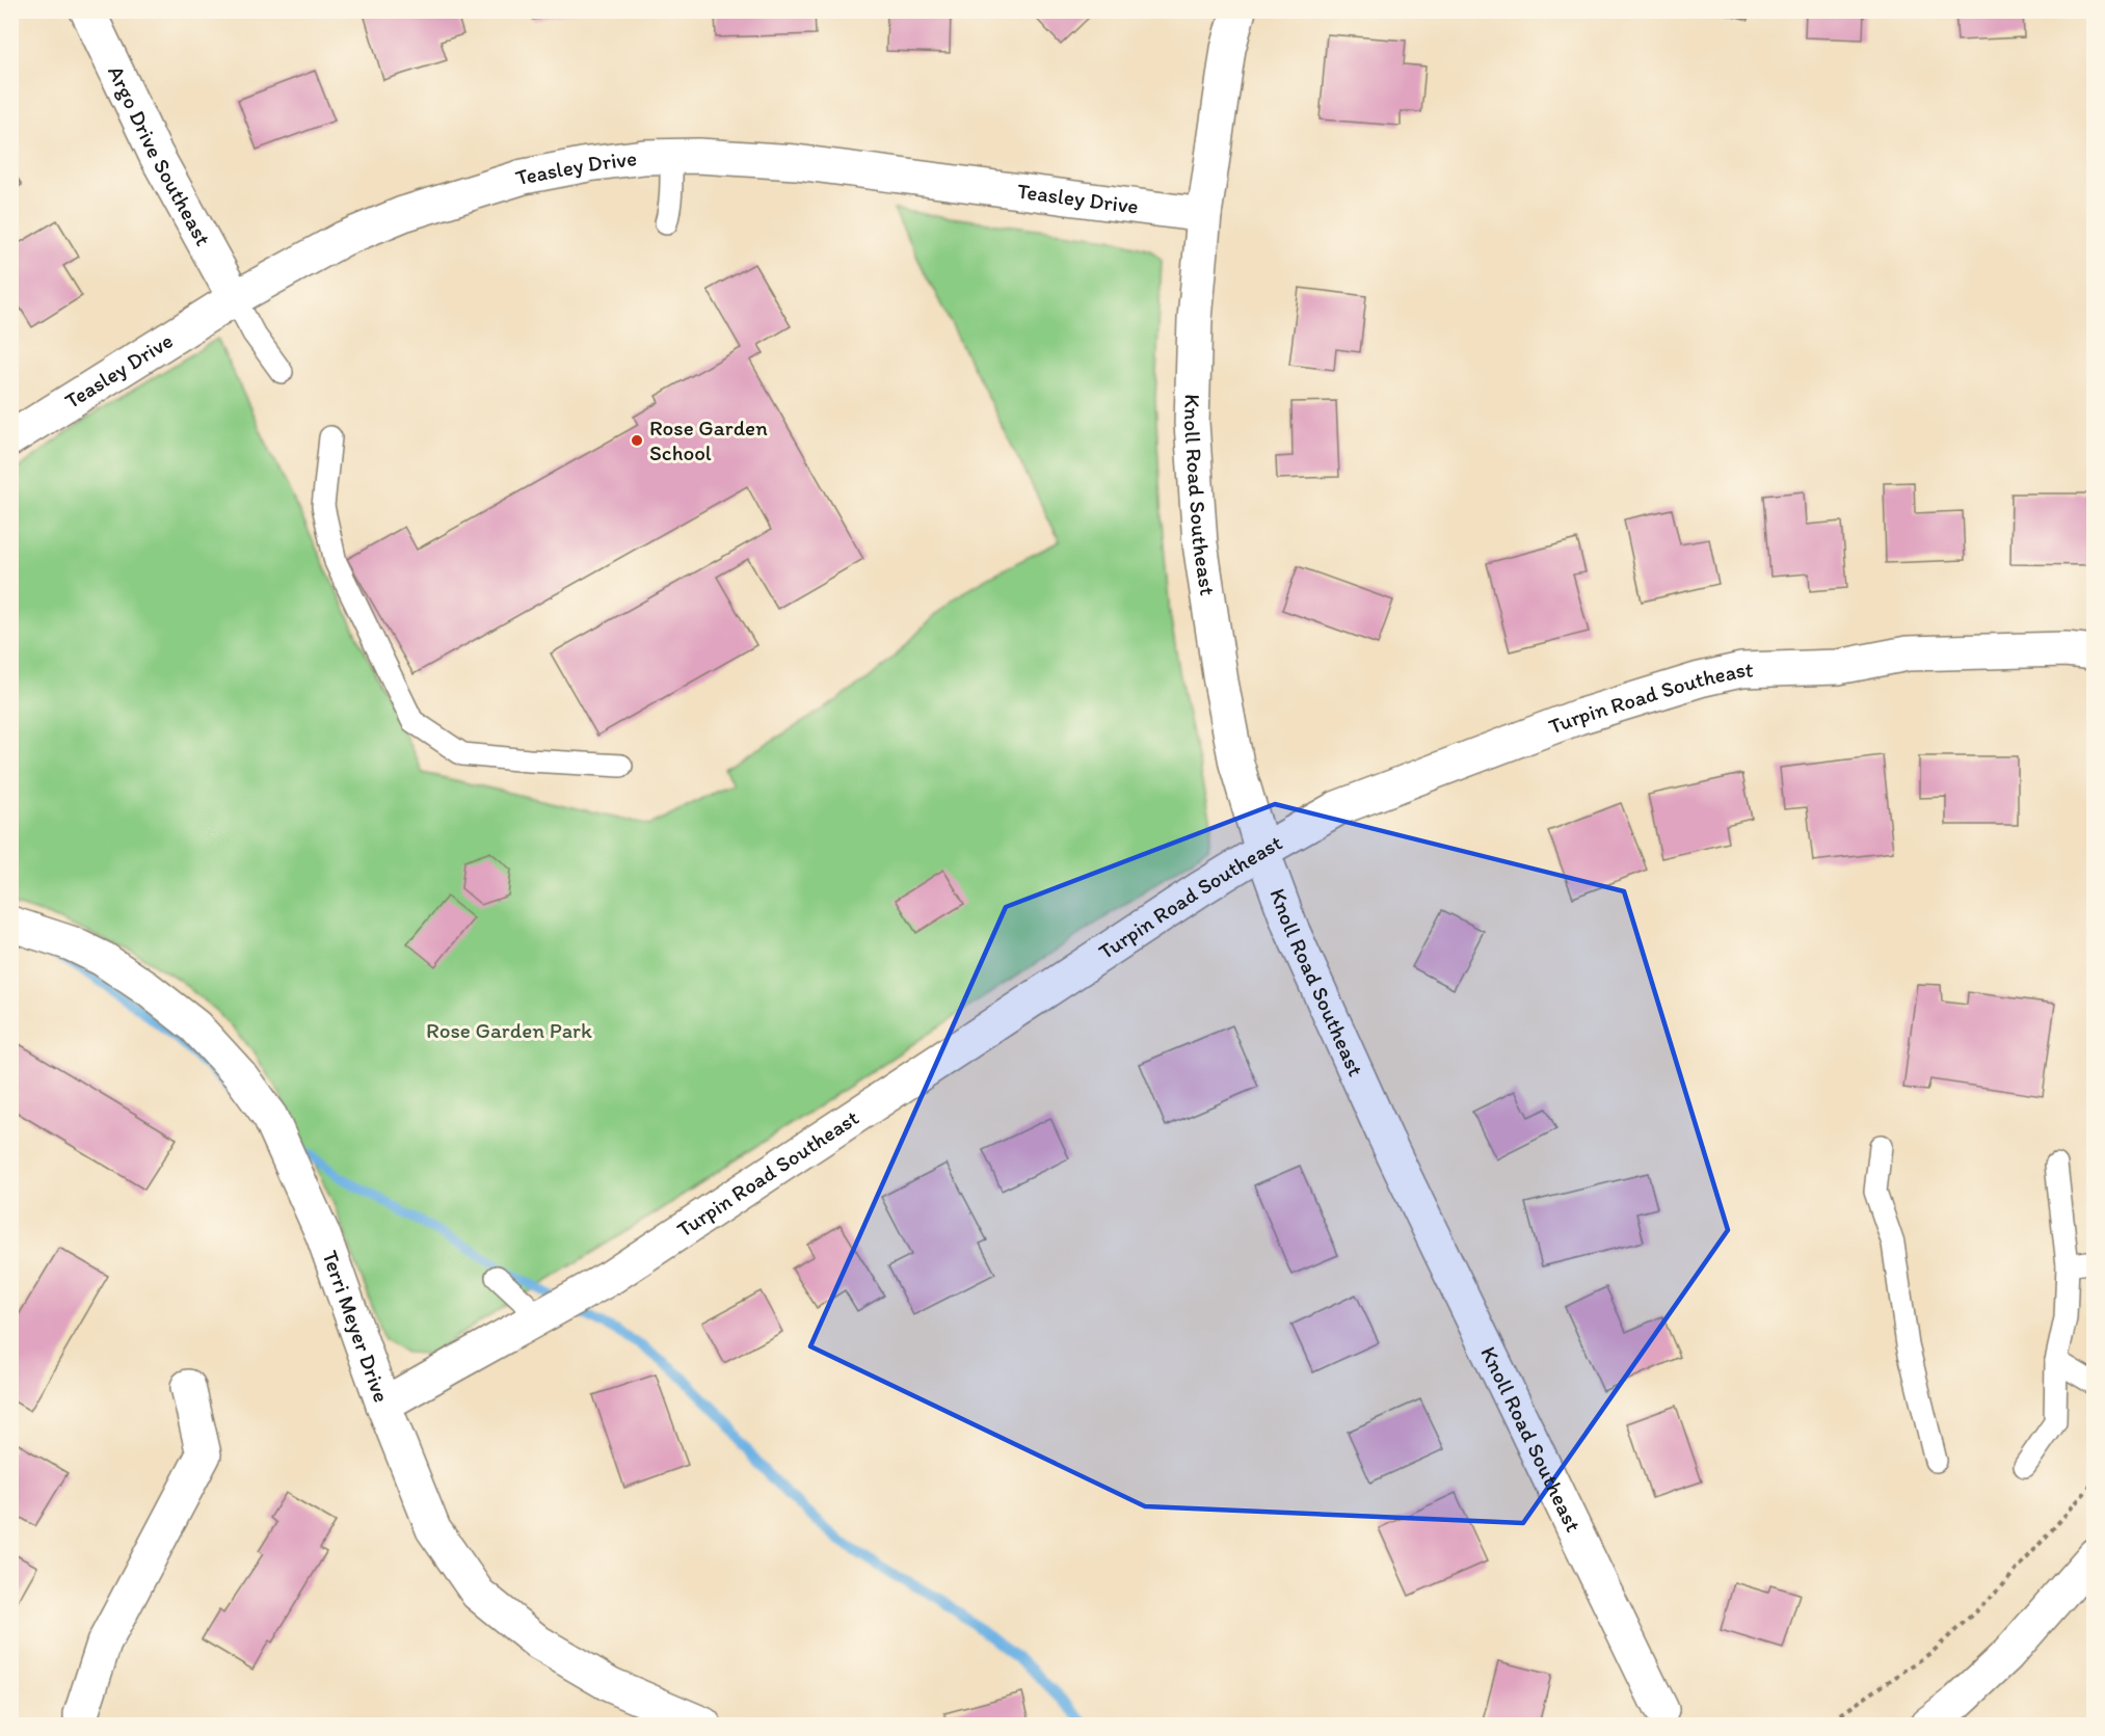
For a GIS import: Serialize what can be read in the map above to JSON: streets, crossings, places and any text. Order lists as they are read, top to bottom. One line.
{"streets":{"street":["Argo Drive Southeast","Teasley Drive","Knoll Road Southeast","Turpin Road Southeast","Terri Meyer Drive"]},"crossings":[["Argo Drive Southeast","Teasley Drive"],["Teasley Drive","Knoll Road Southeast"],["Knoll Road Southeast","Turpin Road Southeast"],["Turpin Road Southeast","Terri Meyer Drive"]],"parks":["Rose Garden Park"],"places":["Rose Garden School"]}
